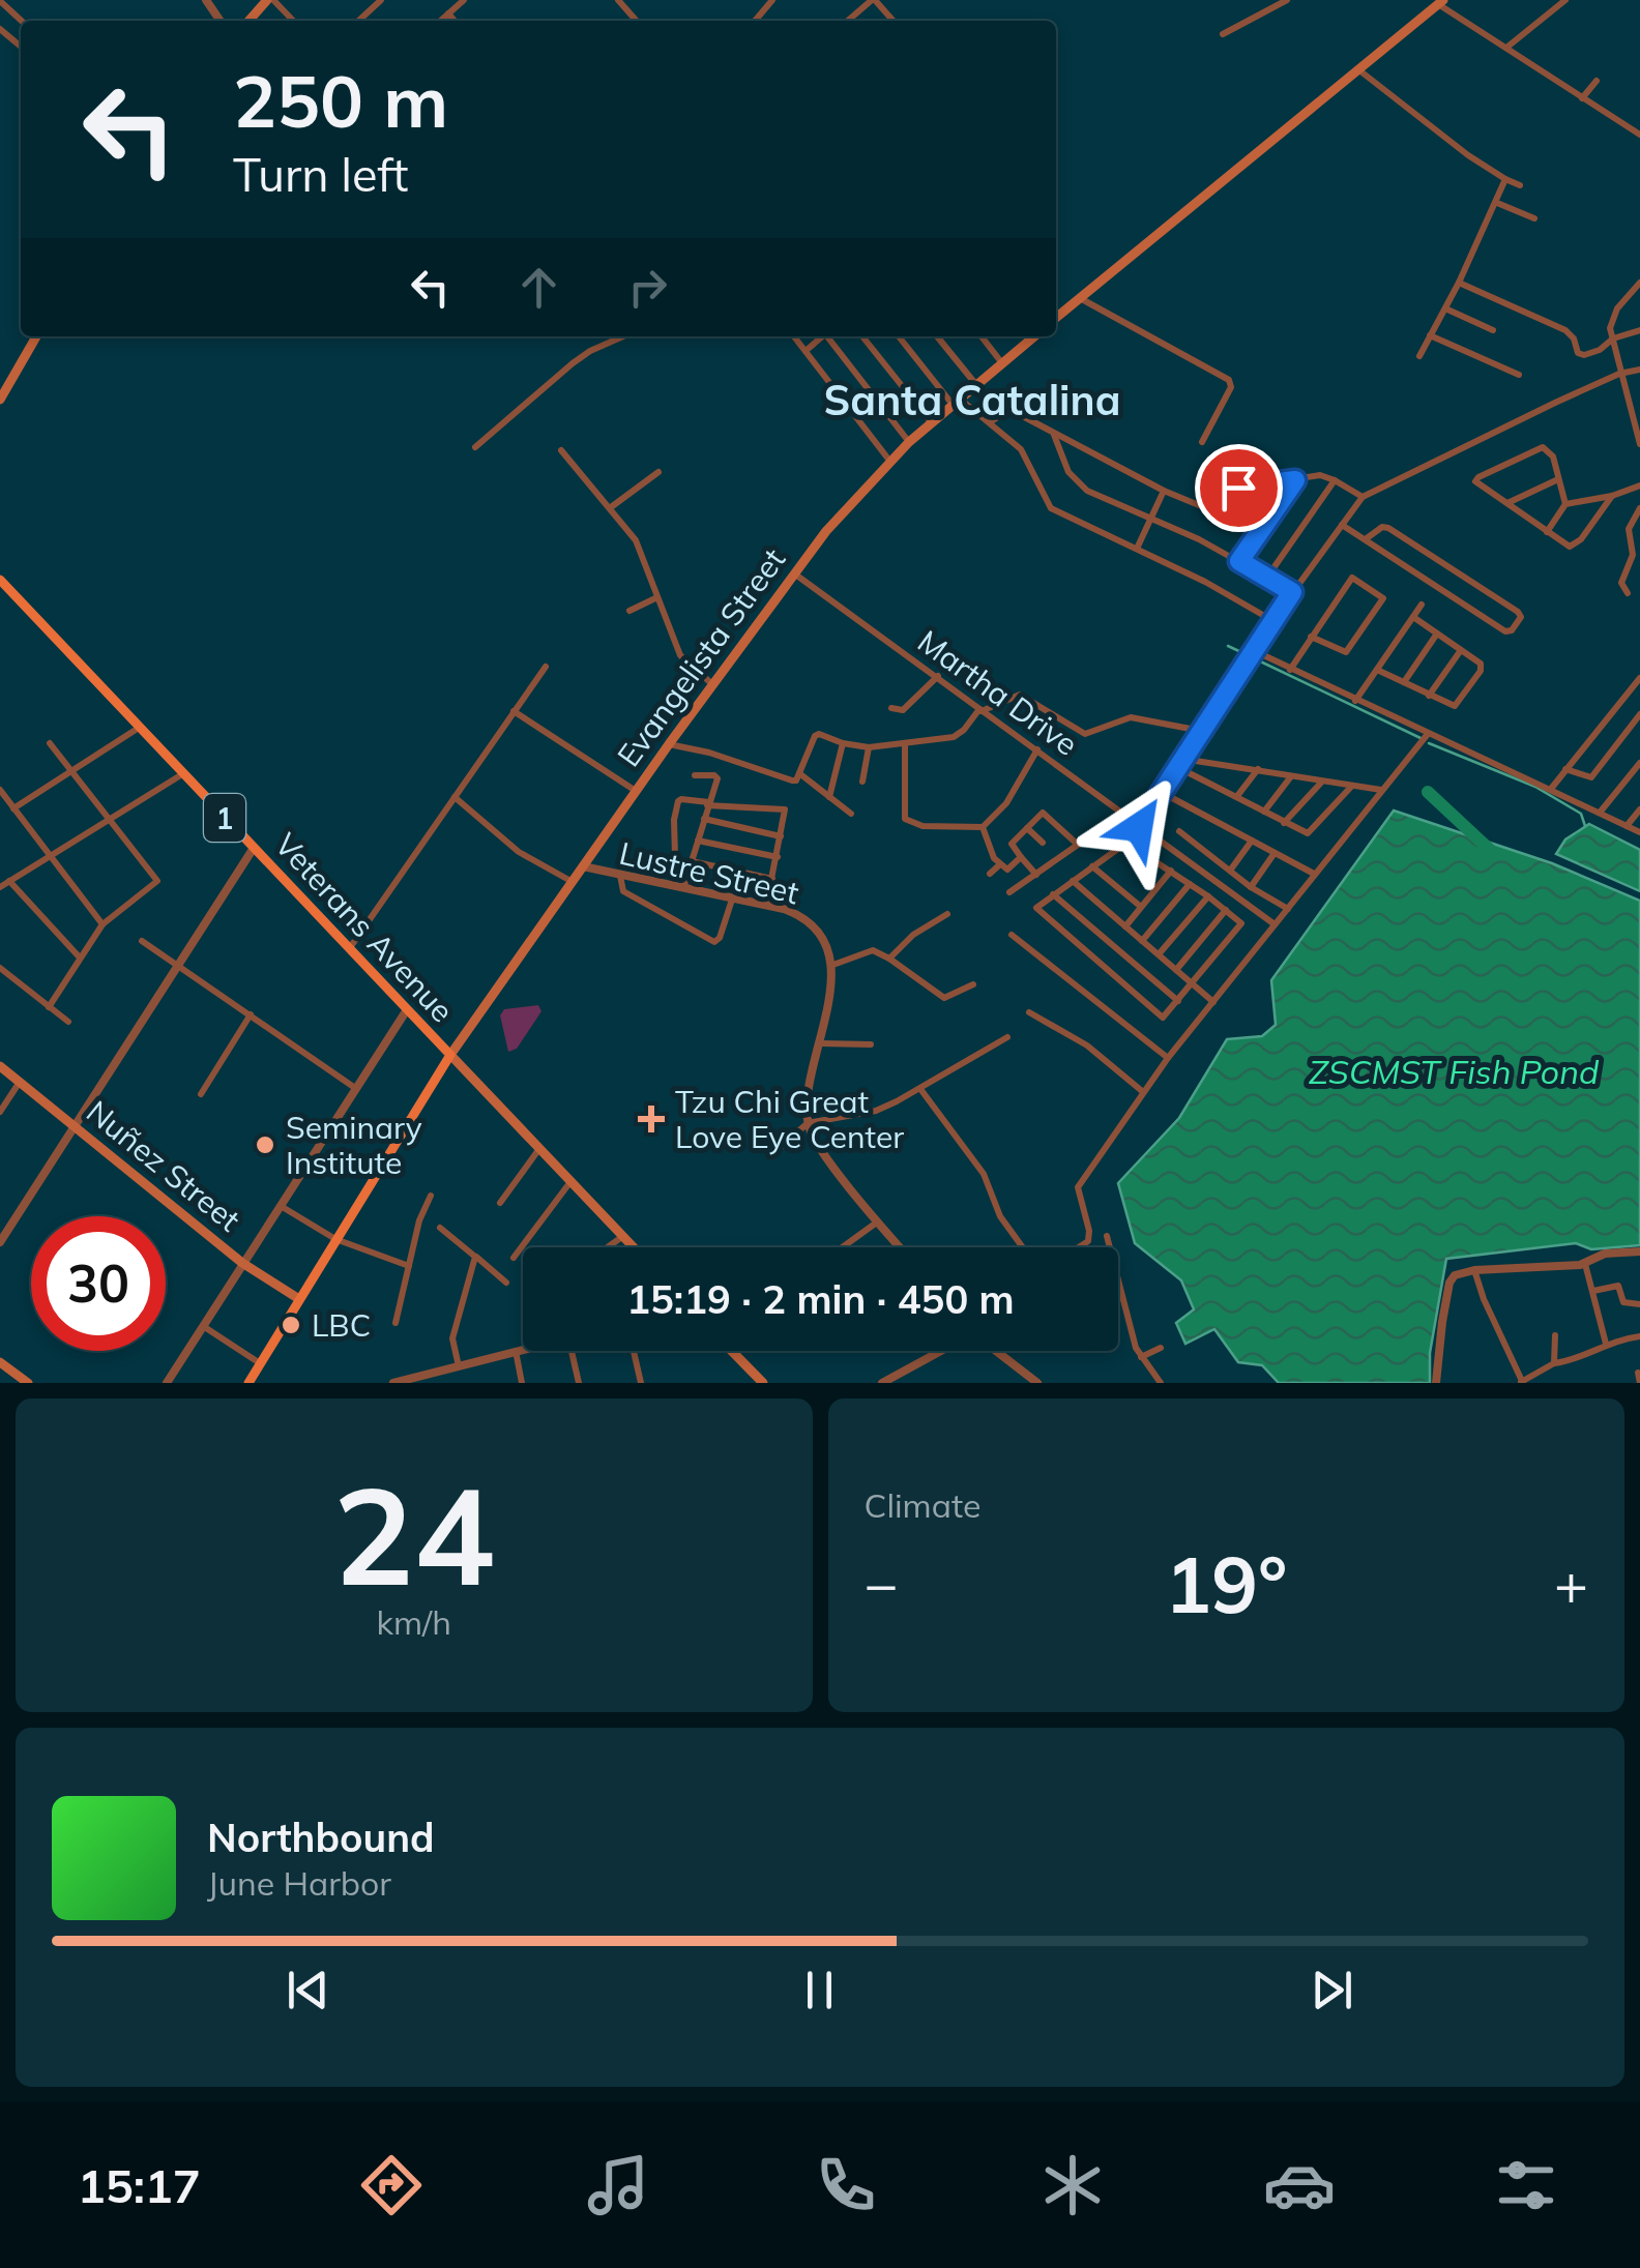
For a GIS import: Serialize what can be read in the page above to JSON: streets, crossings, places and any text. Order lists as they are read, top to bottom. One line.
{"streets":{"main road":["Evangelista Street","1","Veterans Avenue","Nuñez Street"],"street":["Martha Drive","Lustre Street"]},"crossings":[["Evangelista Street","Martha Drive"],["Evangelista Street","Lustre Street"],["Evangelista Street","Veterans Avenue"]],"districts":["Santa Catalina"],"water":["ZSCMST Fish Pond"],"places":{"health":["Tzu Chi Great Love Eye Center"],"other":["Seminary Institute","LBC"]},"page":{"turn":["250 m","Turn left"],"limit":"30","trip":"15:19 · 2 min · 450 m","tile":[["24","km/h"],"Climate"],"heat":["−","19°","+"],"song":["Northbound","June Harbor"],"tabs":"15:17"}}
